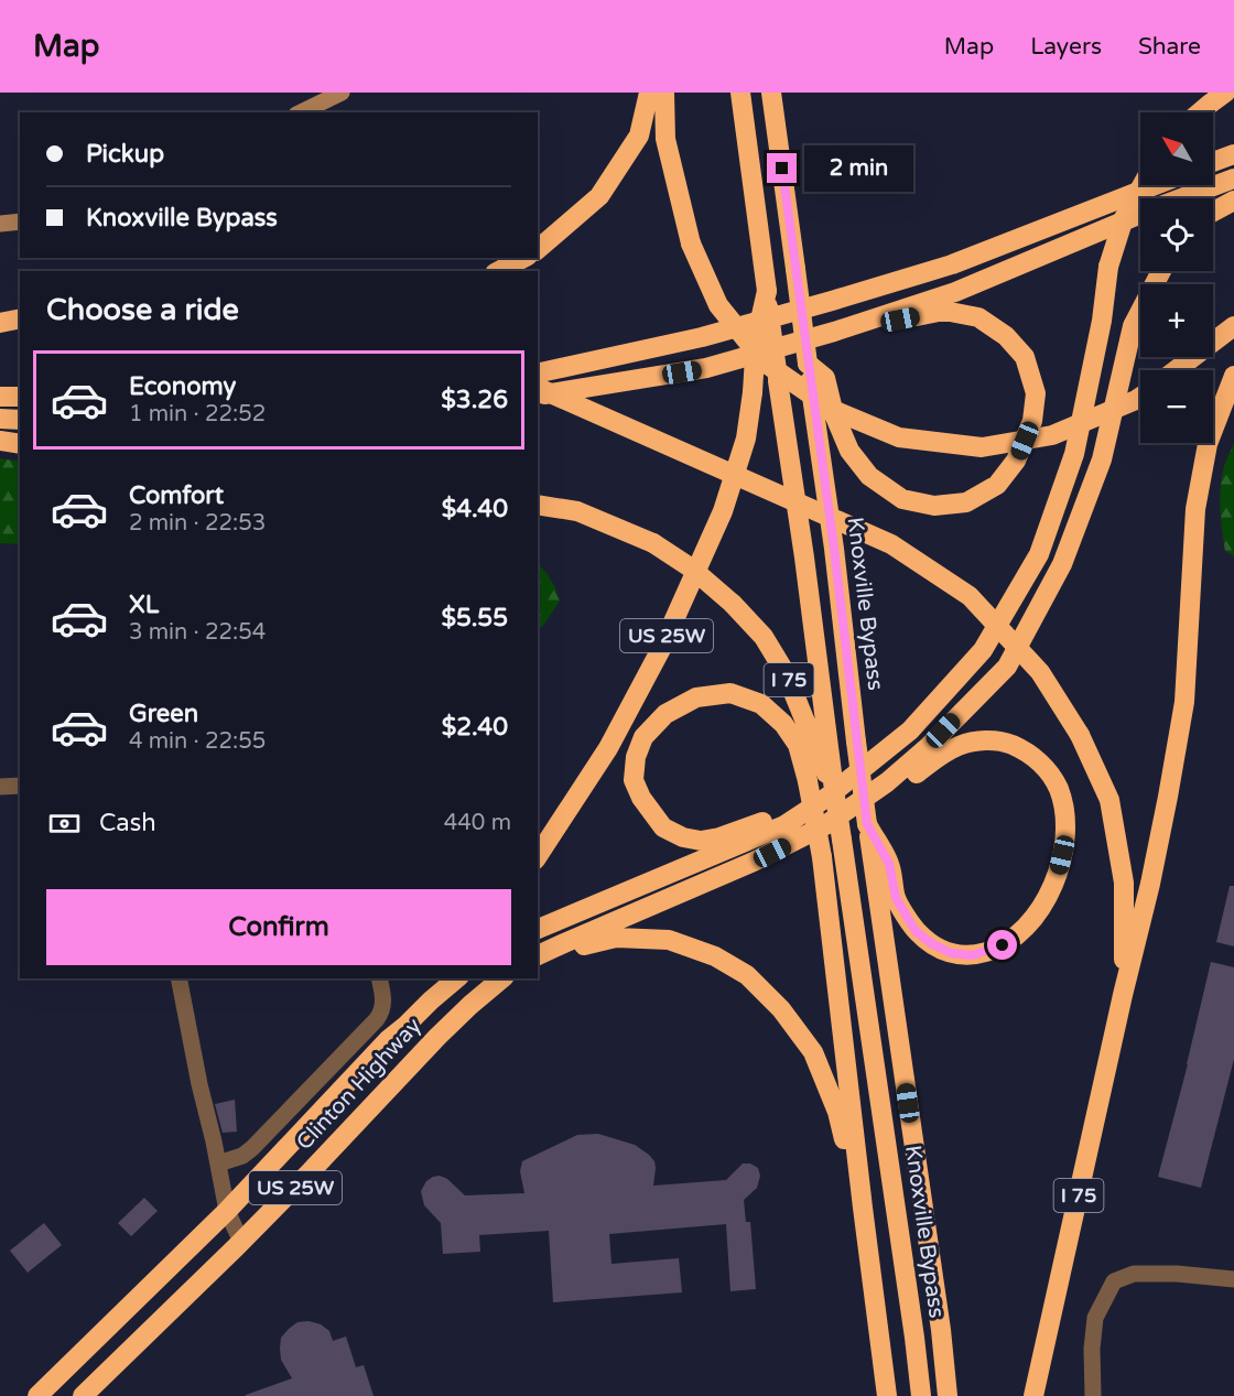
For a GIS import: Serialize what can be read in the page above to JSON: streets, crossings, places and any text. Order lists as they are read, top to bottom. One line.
{"streets":{"highway":["Knoxville Bypass","US 25W","I 75","Clinton Highway"]},"crossings":[["Knoxville Bypass","US 25W"],["Knoxville Bypass","I 75"],["US 25W","Clinton Highway"]],"north":"top left","page":{"header":"Map","nav":["Map","Layers","Share"],"map_buttons":["+","−"],"banner":["Pickup","Knoxville Bypass"],"bubble":"2 min","heading":"Choose a ride","list":[{"name":"Economy","note":"1 min · 22:52","value":"$3.26"},{"name":"Comfort","note":"2 min · 22:53","value":"$4.40"},{"name":"XL","note":"3 min · 22:54","value":"$5.55"},{"name":"Green","note":"4 min · 22:55","value":"$2.40"}],"pay":["Cash","440 m"],"buttons":"Confirm"}}
